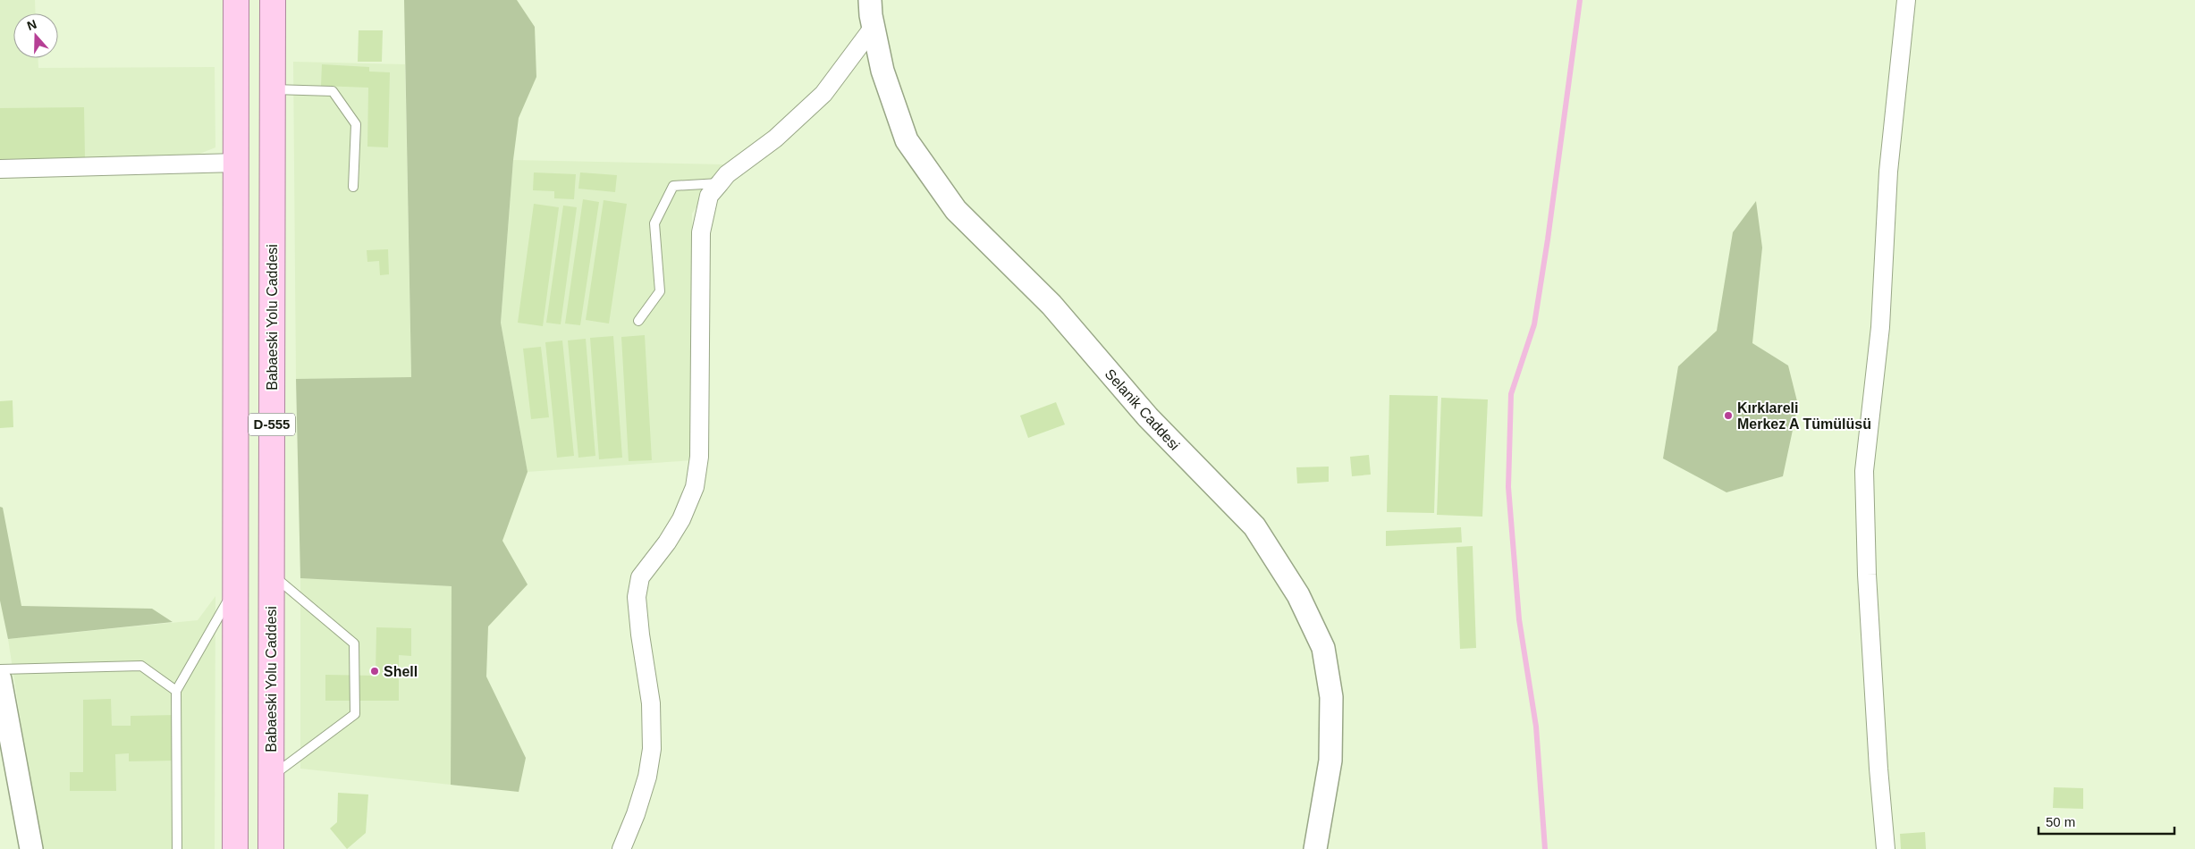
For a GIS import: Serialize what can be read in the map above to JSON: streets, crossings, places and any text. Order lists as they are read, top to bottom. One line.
{"streets":{"highway":["Babaeski Yolu Caddesi","D-555"],"street":["Selanik Caddesi"]},"places":["Kırklareli Merkez A Tümülüsü","Shell"],"scale_bar":"50 m","north":"top"}
